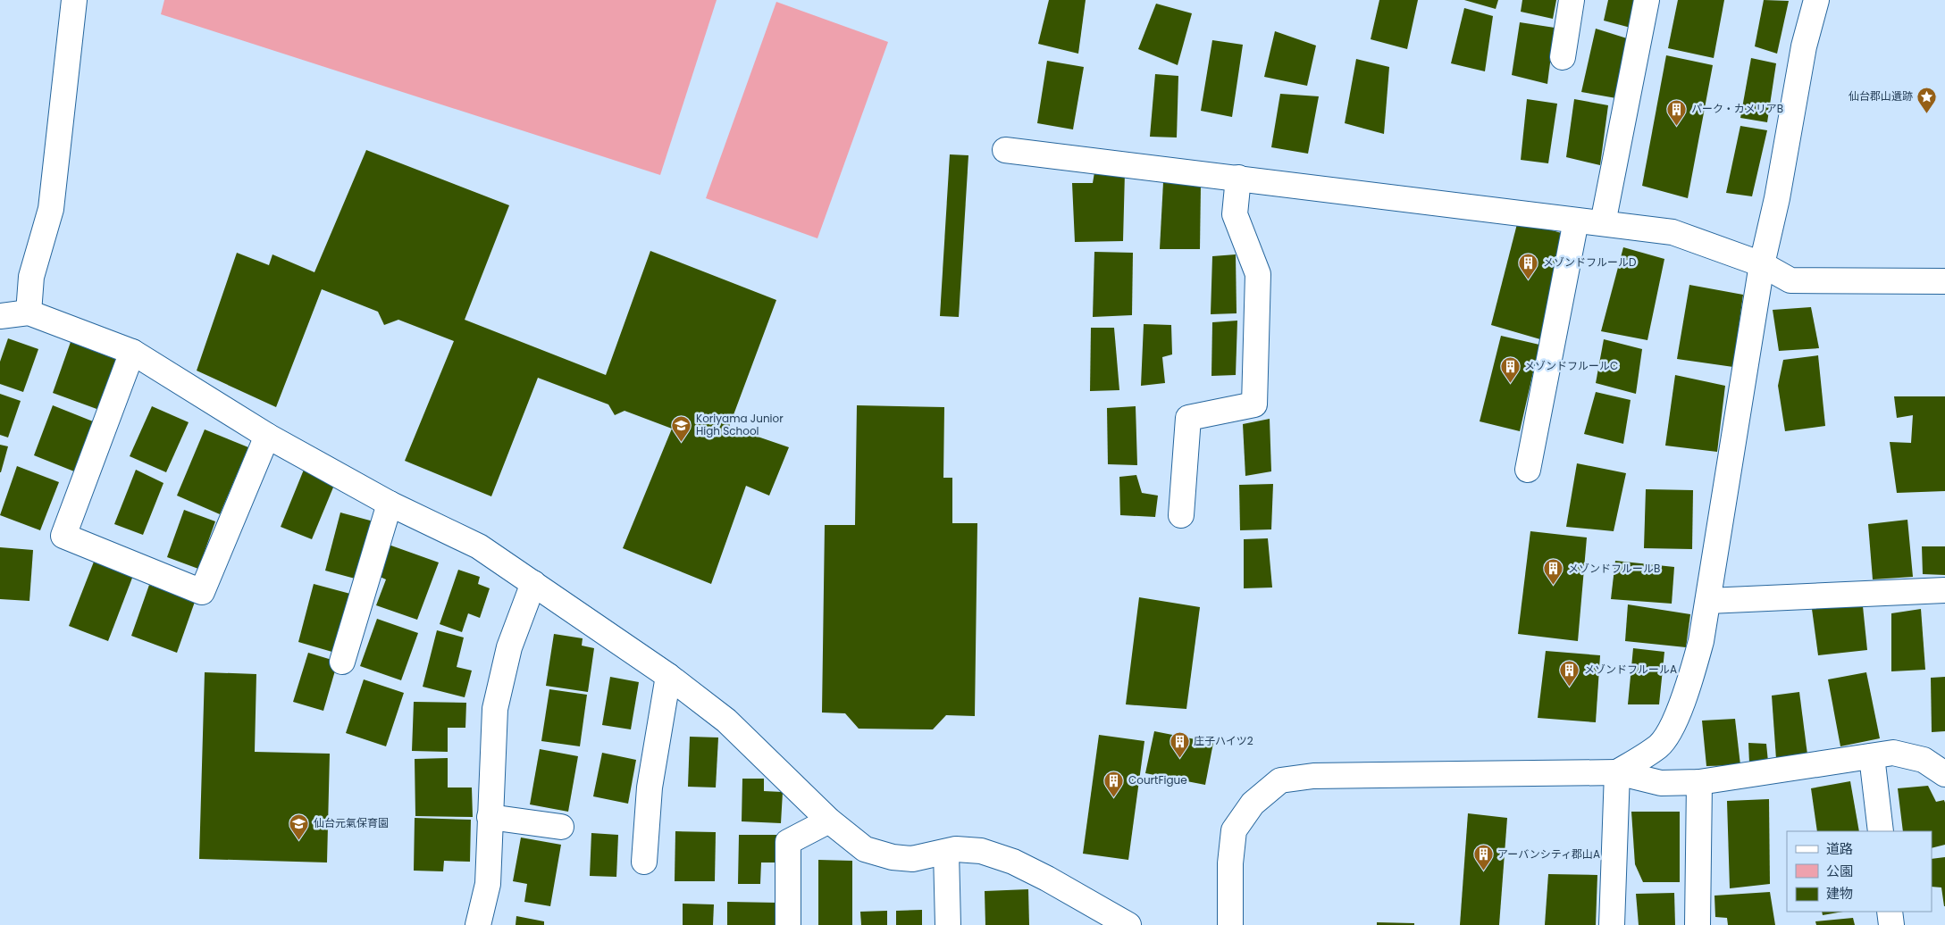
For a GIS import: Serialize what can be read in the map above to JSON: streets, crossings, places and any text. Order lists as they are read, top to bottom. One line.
{"places":{"place":["仙台郡山遺跡"],"building":["パーク・カメリアB","メゾンドフルールD","メゾンドフルールC","メゾンドフルールB","メゾンドフルールA","庄子ハイツ2","CourtFigue","アーバンシティ郡山A"],"school or university":["Koriyama Junior High School","仙台元氣保育園"]},"legend":["道路","公園","建物"]}
